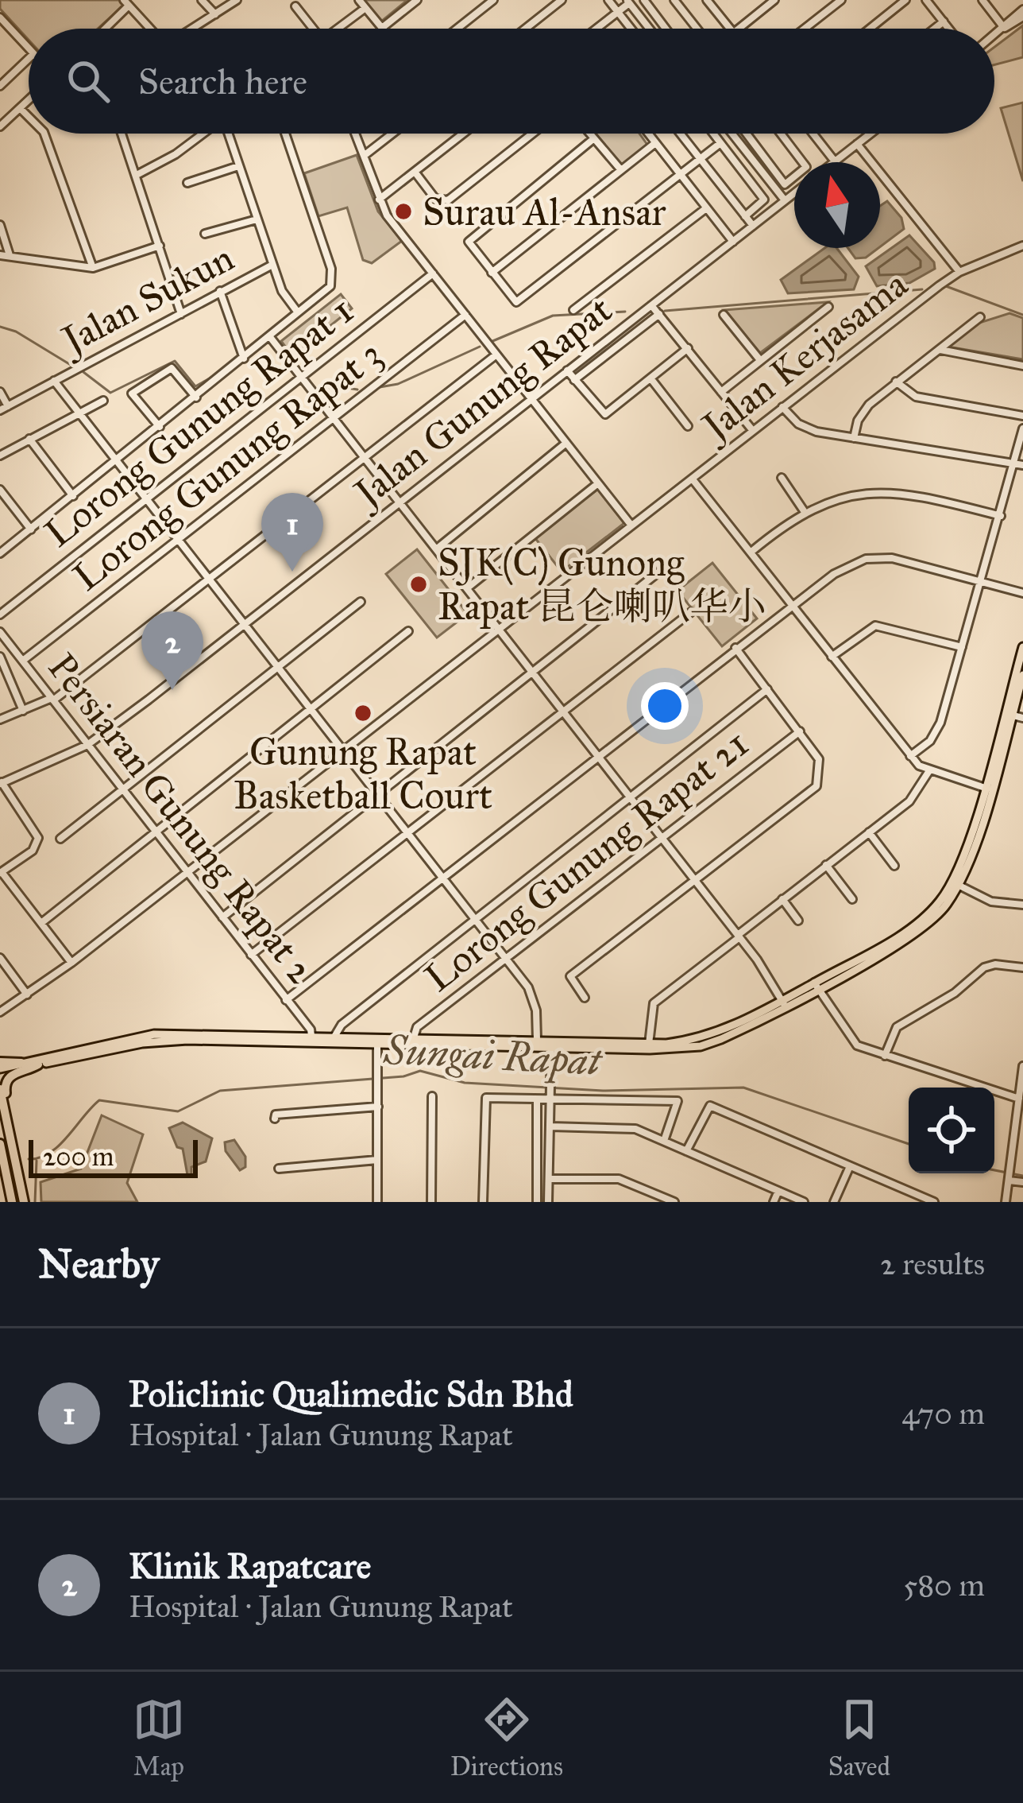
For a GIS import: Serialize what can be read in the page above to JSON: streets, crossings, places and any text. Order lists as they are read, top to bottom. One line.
{"streets":{"street":["Jalan Sukun","Jalan Kerjasama","Jalan Gunung Rapat","Lorong Gunung Rapat 1","Lorong Gunung Rapat 3","Persiaran Gunung Rapat 2","Lorong Gunung Rapat 21"]},"crossings":[["Jalan Kerjasama","Persiaran Gunung Rapat 2"],["Jalan Gunung Rapat","Persiaran Gunung Rapat 2"],["Lorong Gunung Rapat 3","Persiaran Gunung Rapat 2"]],"water":["Sungai Rapat"],"places":["Surau Al-Ansar","SJK(C) Gunong Rapat 昆仑喇叭华小","Gunung Rapat Basketball Court"],"scale_bar":"200 m","north":"top","page":{"search":"Search here","pins":["1","2"],"scale":"200 m","heading":["Nearby","2 results"],"list":[{"mark":"1","name":"Policlinic Qualimedic Sdn Bhd","note":"Hospital · Jalan Gunung Rapat","value":"470 m"},{"mark":"2","name":"Klinik Rapatcare","note":"Hospital · Jalan Gunung Rapat","value":"580 m"}],"nav":["Map","Directions","Saved"]}}
